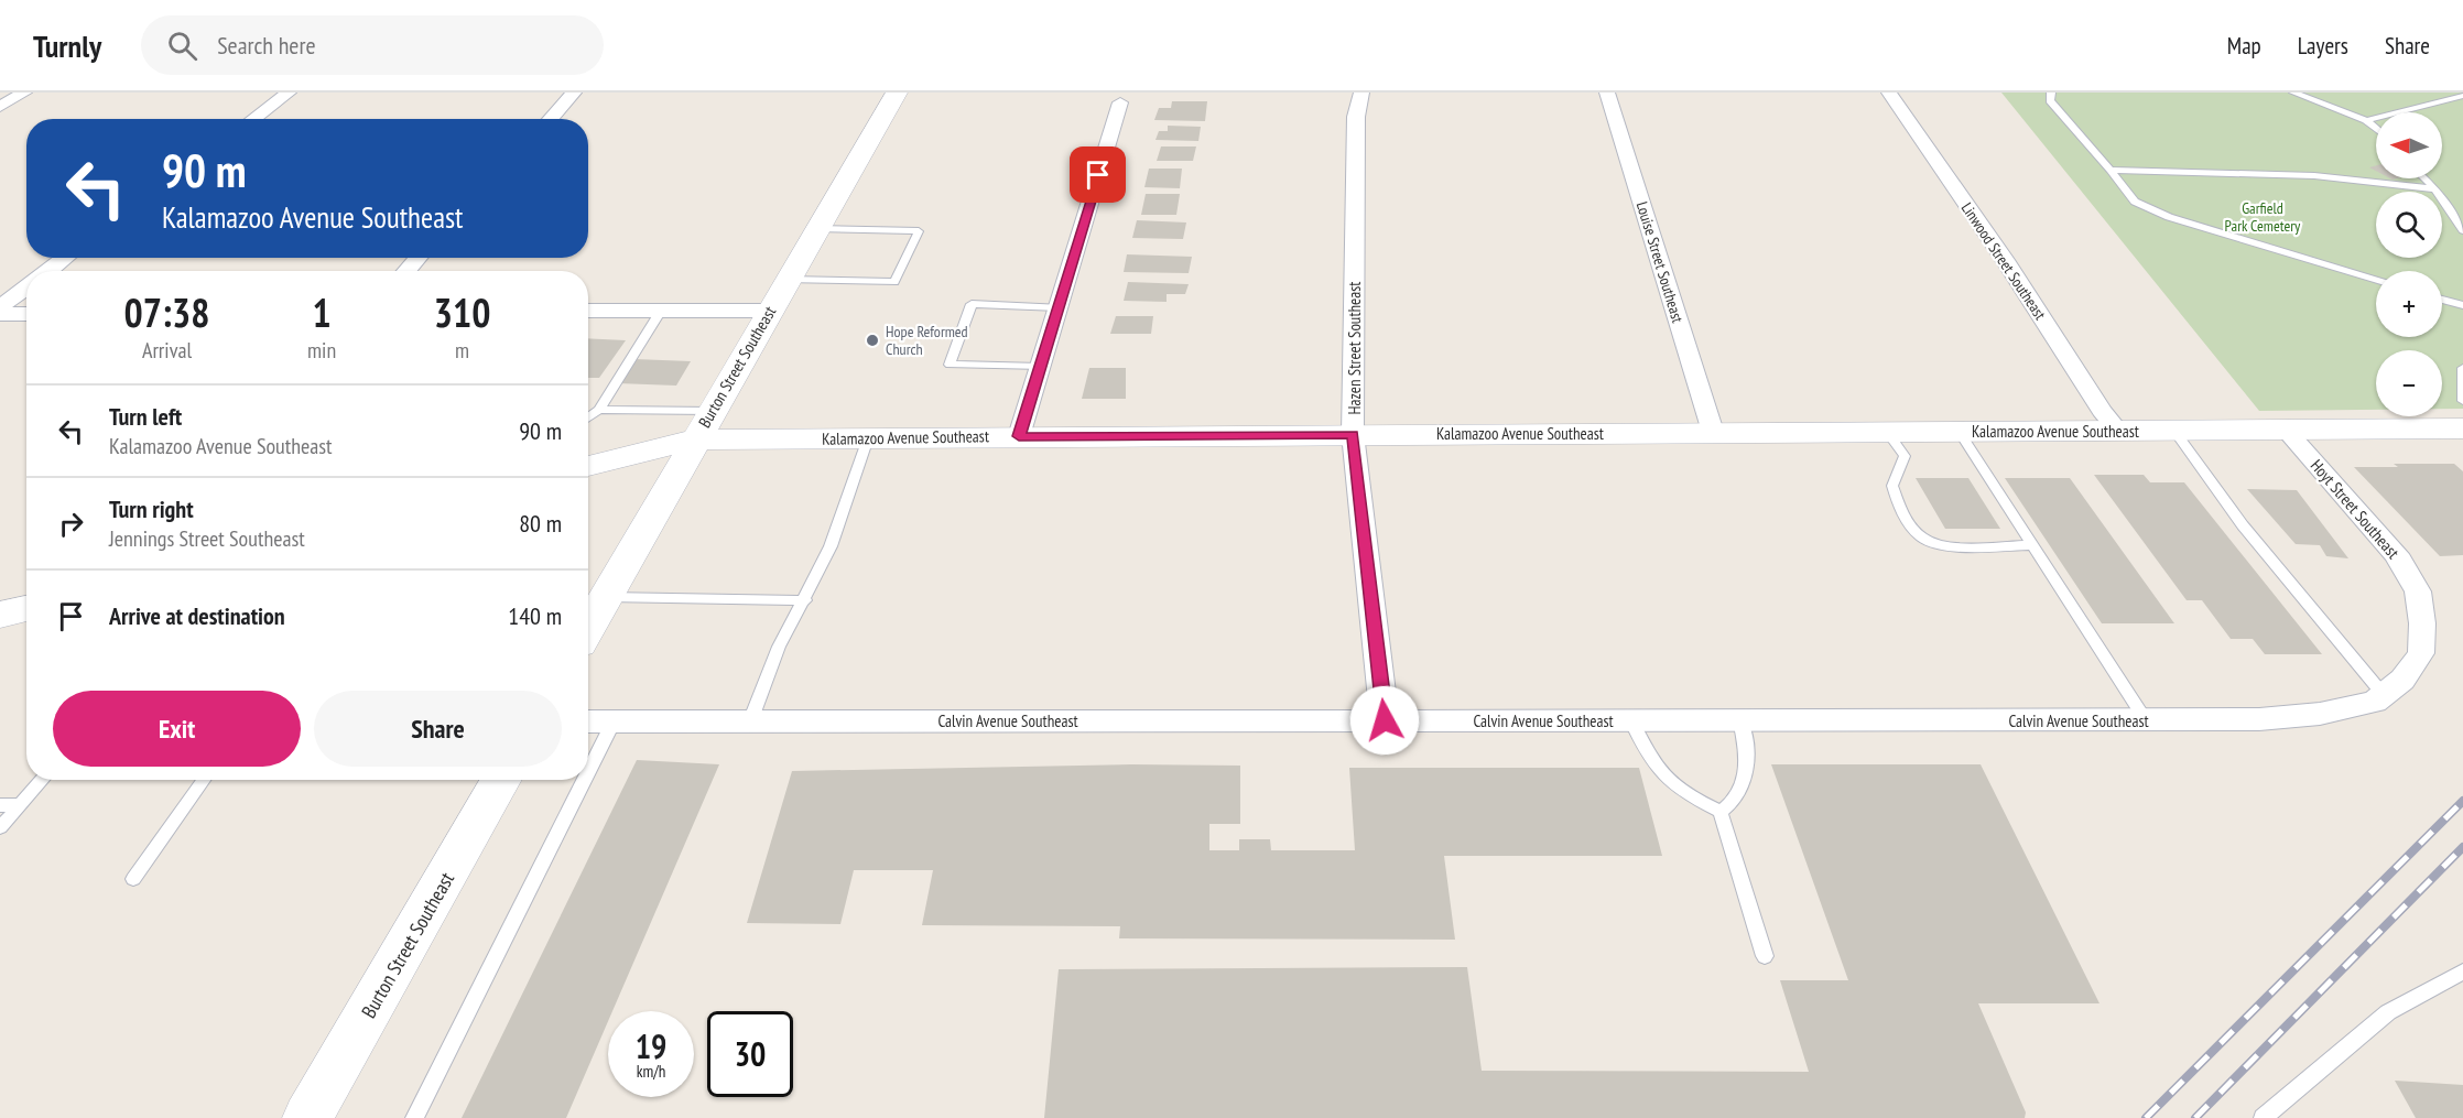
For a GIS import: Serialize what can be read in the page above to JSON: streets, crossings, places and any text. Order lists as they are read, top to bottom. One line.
{"streets":{"main road":["Burton Street Southeast","Kalamazoo Avenue Southeast"],"street":["Linwood Street Southeast","Louise Street Southeast","Hazen Street Southeast","Hoyt Street Southeast","Calvin Avenue Southeast"]},"crossings":[["Linwood Street Southeast","Kalamazoo Avenue Southeast"],["Louise Street Southeast","Kalamazoo Avenue Southeast"],["Hazen Street Southeast","Kalamazoo Avenue Southeast"],["Hazen Street Southeast","Calvin Avenue Southeast"],["Burton Street Southeast","Kalamazoo Avenue Southeast"],["Kalamazoo Avenue Southeast","Hoyt Street Southeast"],["Hoyt Street Southeast","Calvin Avenue Southeast"]],"parks":["Garfield Park Cemetery"],"places":["Hope Reformed Church"],"north":"left","page":{"header":"Turnly","search":"Search here","nav":["Map","Layers","Share"],"map_buttons":["+","−"],"turn":["90 m","Kalamazoo Avenue Southeast"],"eta":["07:38","Arrival","1","min","310","m"],"list":[{"name":"Turn left","note":"Kalamazoo Avenue Southeast","value":"90 m"},{"name":"Turn right","note":"Jennings Street Southeast","value":"80 m"},{"name":"Arrive at destination","value":"140 m"}],"buttons":["Exit","Share"],"speed":"19 km/h","limit":"30"}}
